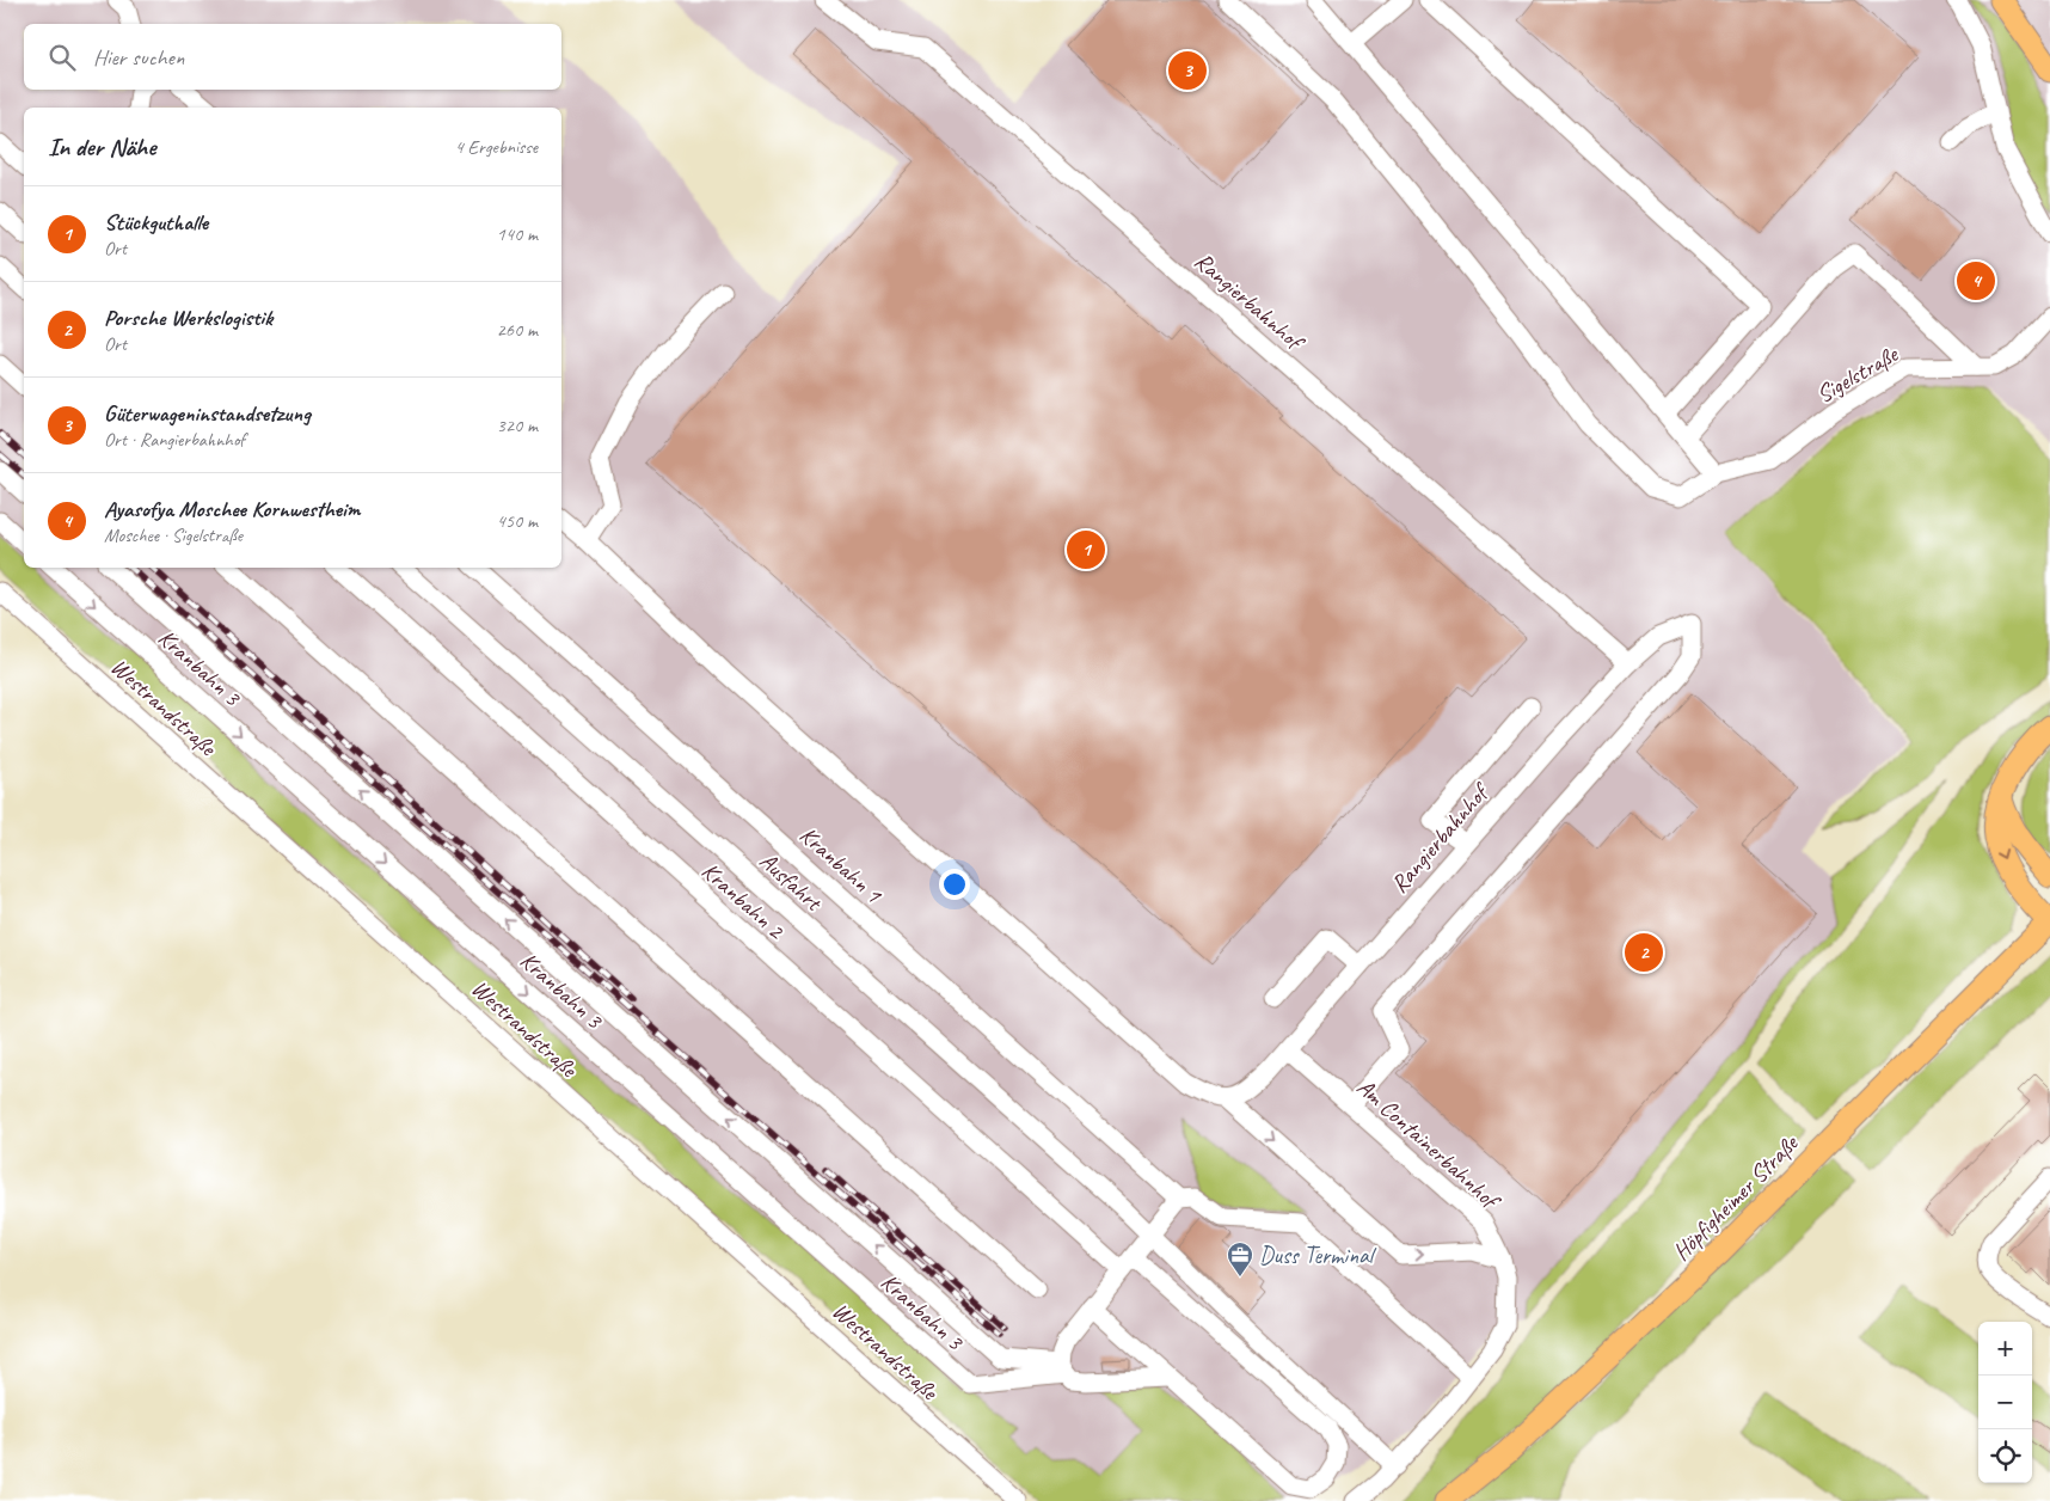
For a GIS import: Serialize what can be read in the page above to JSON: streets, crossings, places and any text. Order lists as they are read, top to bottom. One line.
{"streets":{"main road":["Höpfigheimer Straße"],"street":["Rangierbahnhof","Sigelstraße","Kranbahn 3","Westrandstraße","Kranbahn 1","Ausfahrt","Kranbahn 2","Am Containerbahnhof"]},"crossings":[["Rangierbahnhof","Am Containerbahnhof"]],"places":{"office":["Duss Terminal"]},"page":{"search":"Hier suchen","pins":["3","4","1","2"],"heading":["In der Nähe","4 Ergebnisse"],"list":[{"mark":"1","name":"Stückguthalle","note":"Ort","value":"140 m"},{"mark":"2","name":"Porsche Werkslogistik","note":"Ort","value":"260 m"},{"mark":"3","name":"Güterwageninstandsetzung","note":"Ort · Rangierbahnhof","value":"320 m"},{"mark":"4","name":"Ayasofya Moschee Kornwestheim","note":"Moschee · Sigelstraße","value":"450 m"}],"map_buttons":["+","−"]}}
